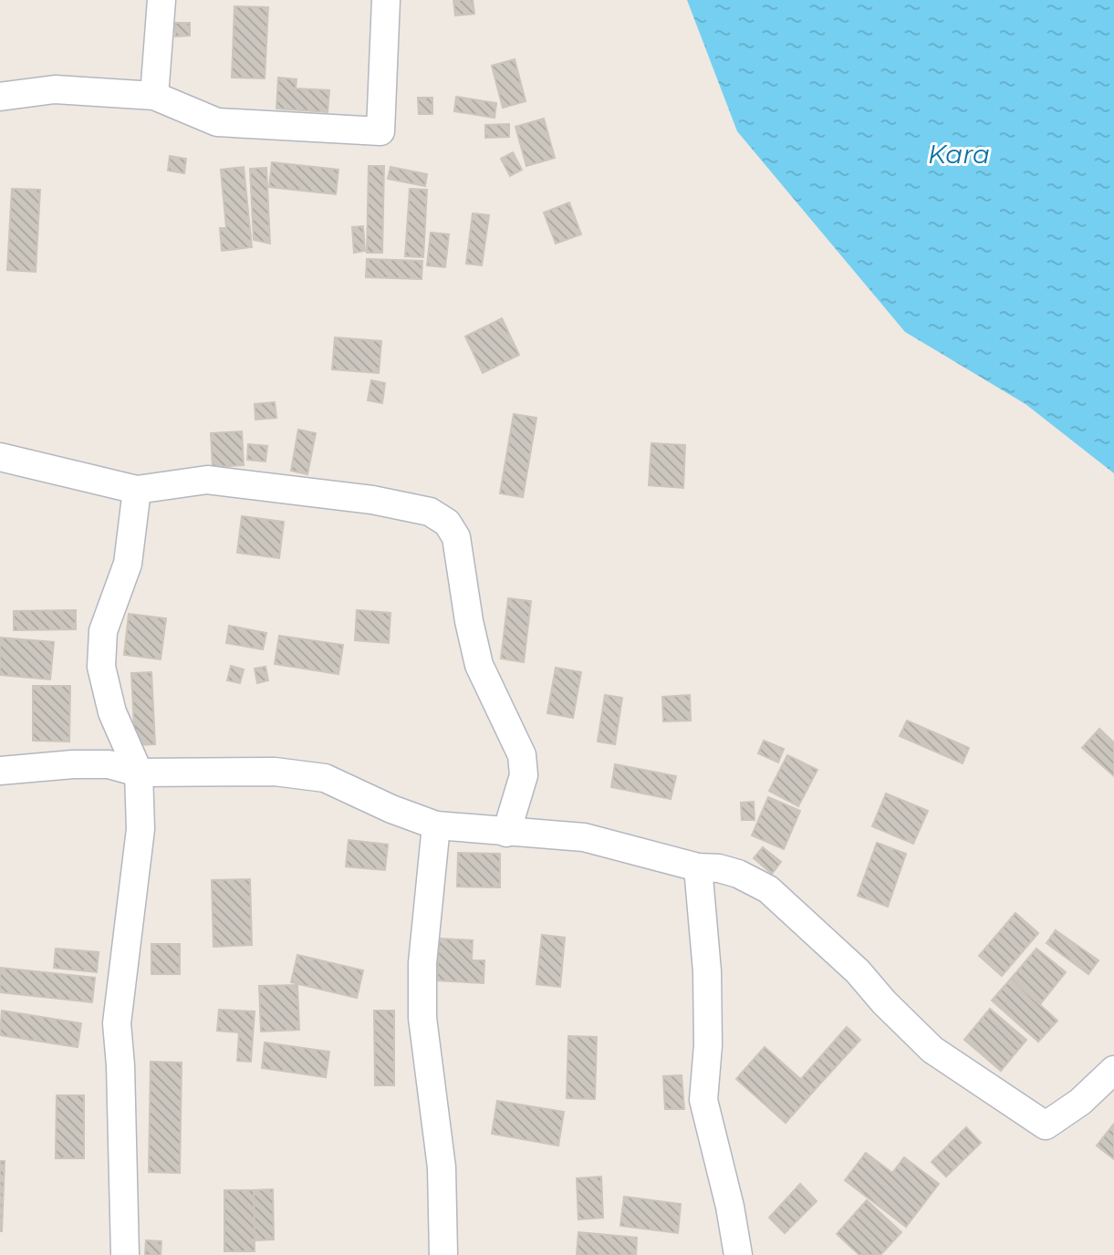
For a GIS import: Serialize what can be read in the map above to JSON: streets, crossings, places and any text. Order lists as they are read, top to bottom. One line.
{"water":["Kara"]}
